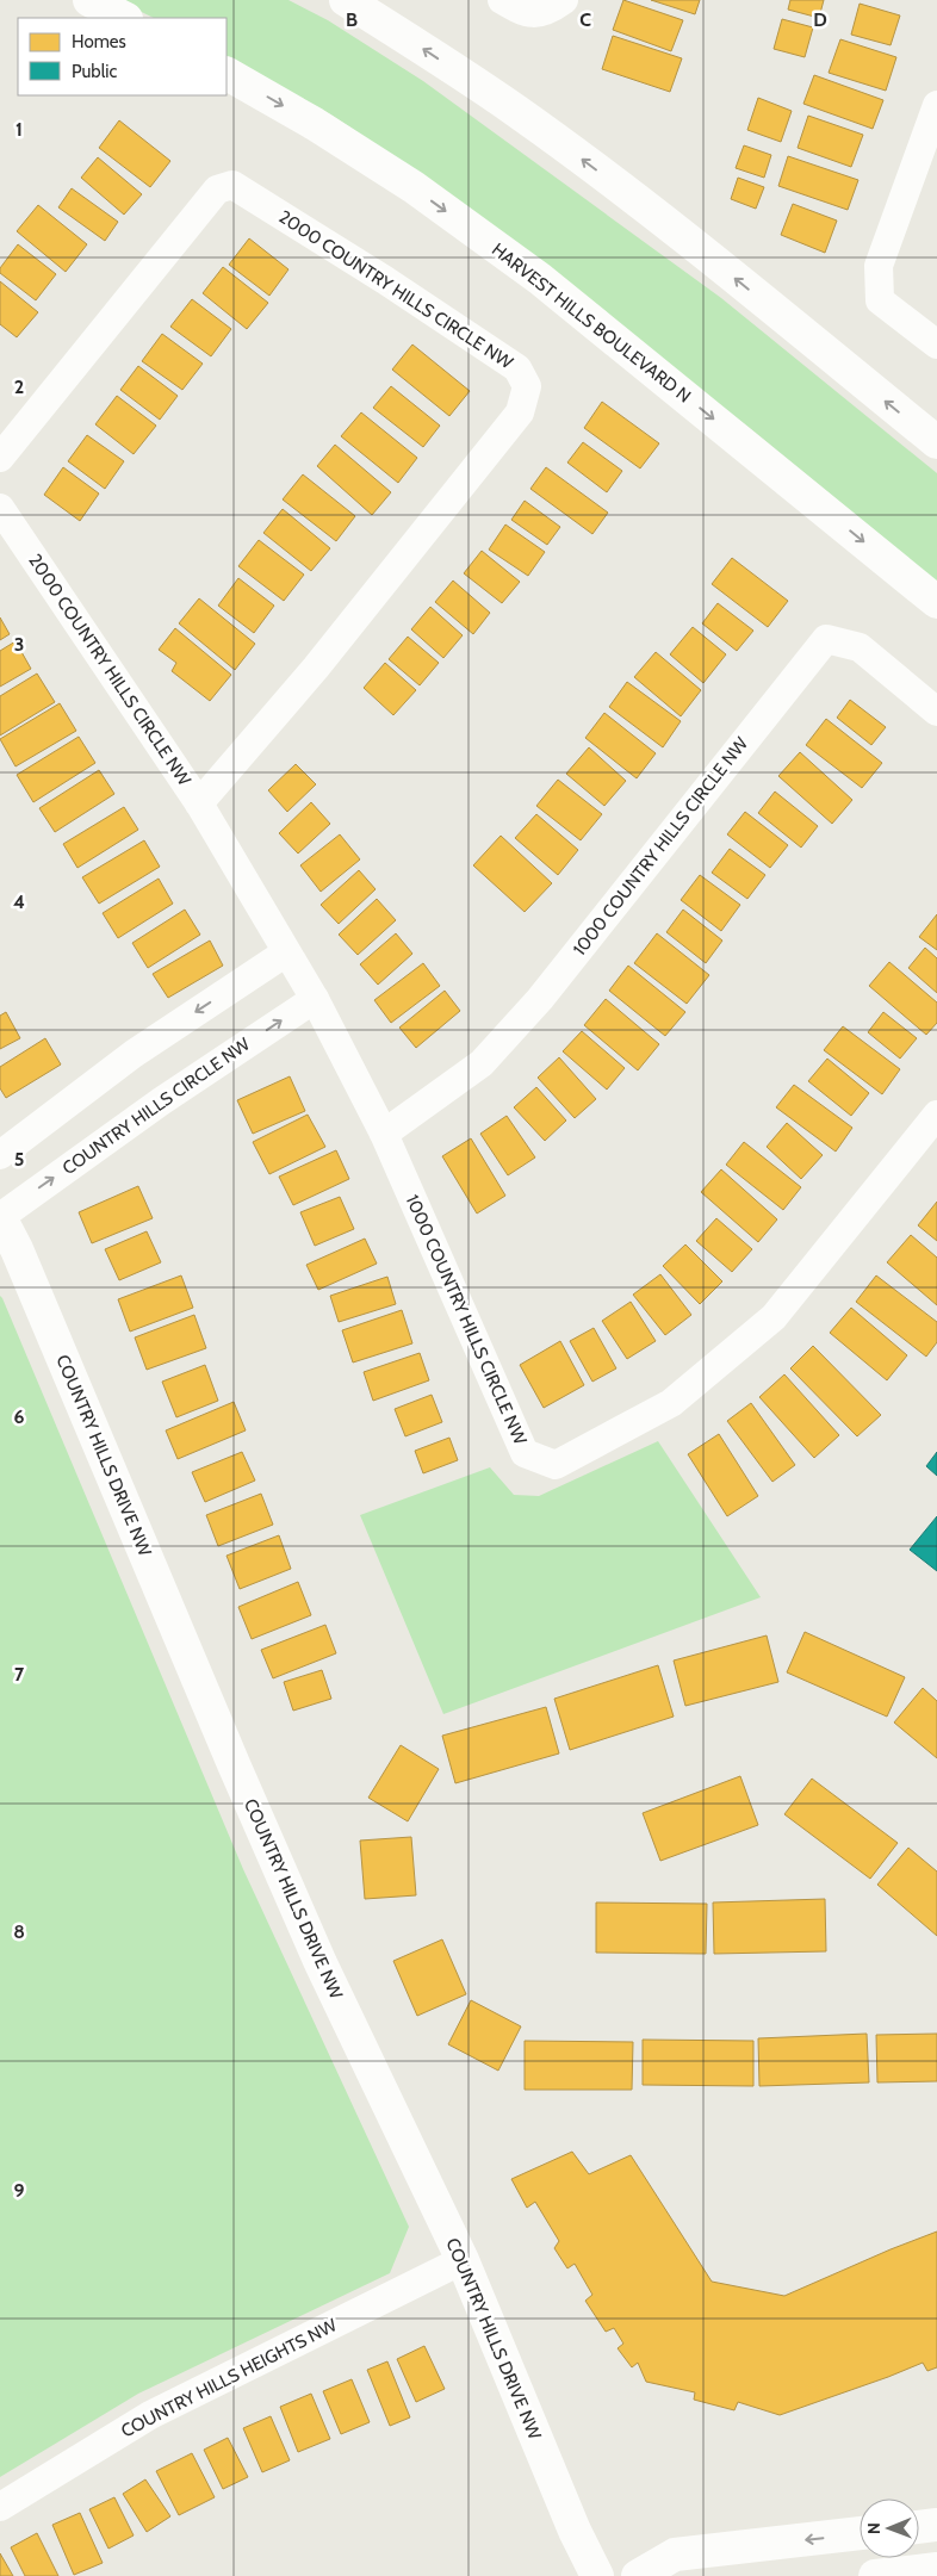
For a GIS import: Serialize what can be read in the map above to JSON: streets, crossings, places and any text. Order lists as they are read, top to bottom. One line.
{"streets":{"street":["2000 COUNTRY HILLS CIRCLE NW","HARVEST HILLS BOULEVARD N","1000 COUNTRY HILLS CIRCLE NW","COUNTRY HILLS CIRCLE NW","COUNTRY HILLS DRIVE NW","COUNTRY HILLS HEIGHTS NW"]},"crossings":[["2000 COUNTRY HILLS CIRCLE NW","1000 COUNTRY HILLS CIRCLE NW"],["2000 COUNTRY HILLS CIRCLE NW","COUNTRY HILLS CIRCLE NW"],["1000 COUNTRY HILLS CIRCLE NW","COUNTRY HILLS CIRCLE NW"],["COUNTRY HILLS CIRCLE NW","COUNTRY HILLS DRIVE NW"],["COUNTRY HILLS DRIVE NW","COUNTRY HILLS HEIGHTS NW"]],"legend":["Homes","Public"],"north":"left","grid":{"columns":["B","C","D"],"rows":["1","2","3","4","5","6","7","8","9"]}}
